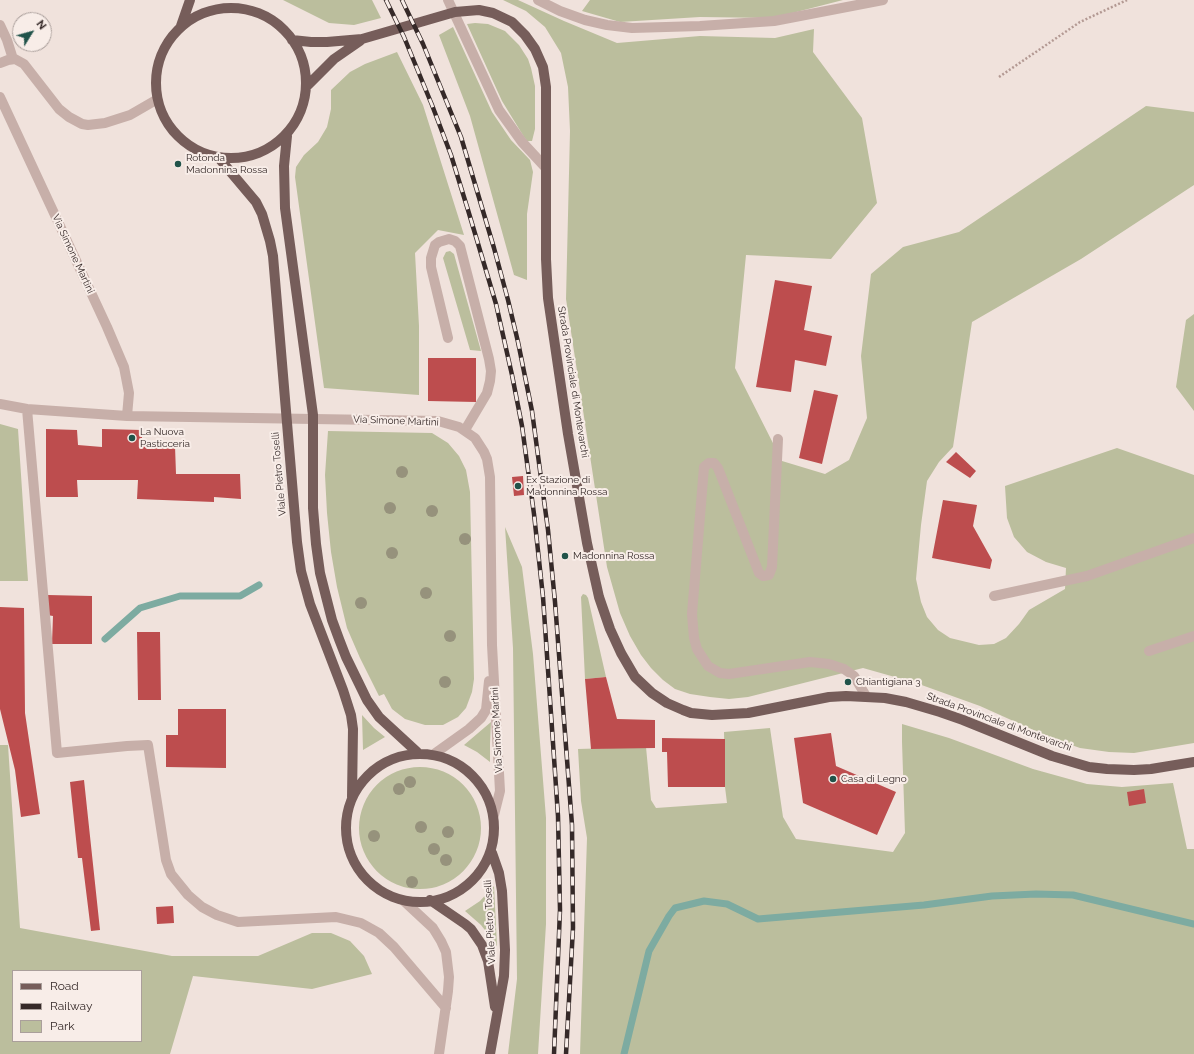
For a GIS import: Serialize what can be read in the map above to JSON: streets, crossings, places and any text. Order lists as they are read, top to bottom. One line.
{"streets":{"main road":["Strada Provinciale di Montevarchi","Viale Pietro Toselli"],"street":["Via Simone Martini"]},"crossings":[["Via Simone Martini","Viale Pietro Toselli"],["Strada Provinciale di Montevarchi","Viale Pietro Toselli"]],"places":["Rotonda Madonnina Rossa","La Nuova Pasticceria","Ex Stazione di Madonnina Rossa","Madonnina Rossa","Chiantigiana 3","Casa di Legno"],"legend":["Road","Railway","Park"],"north":"top right"}
